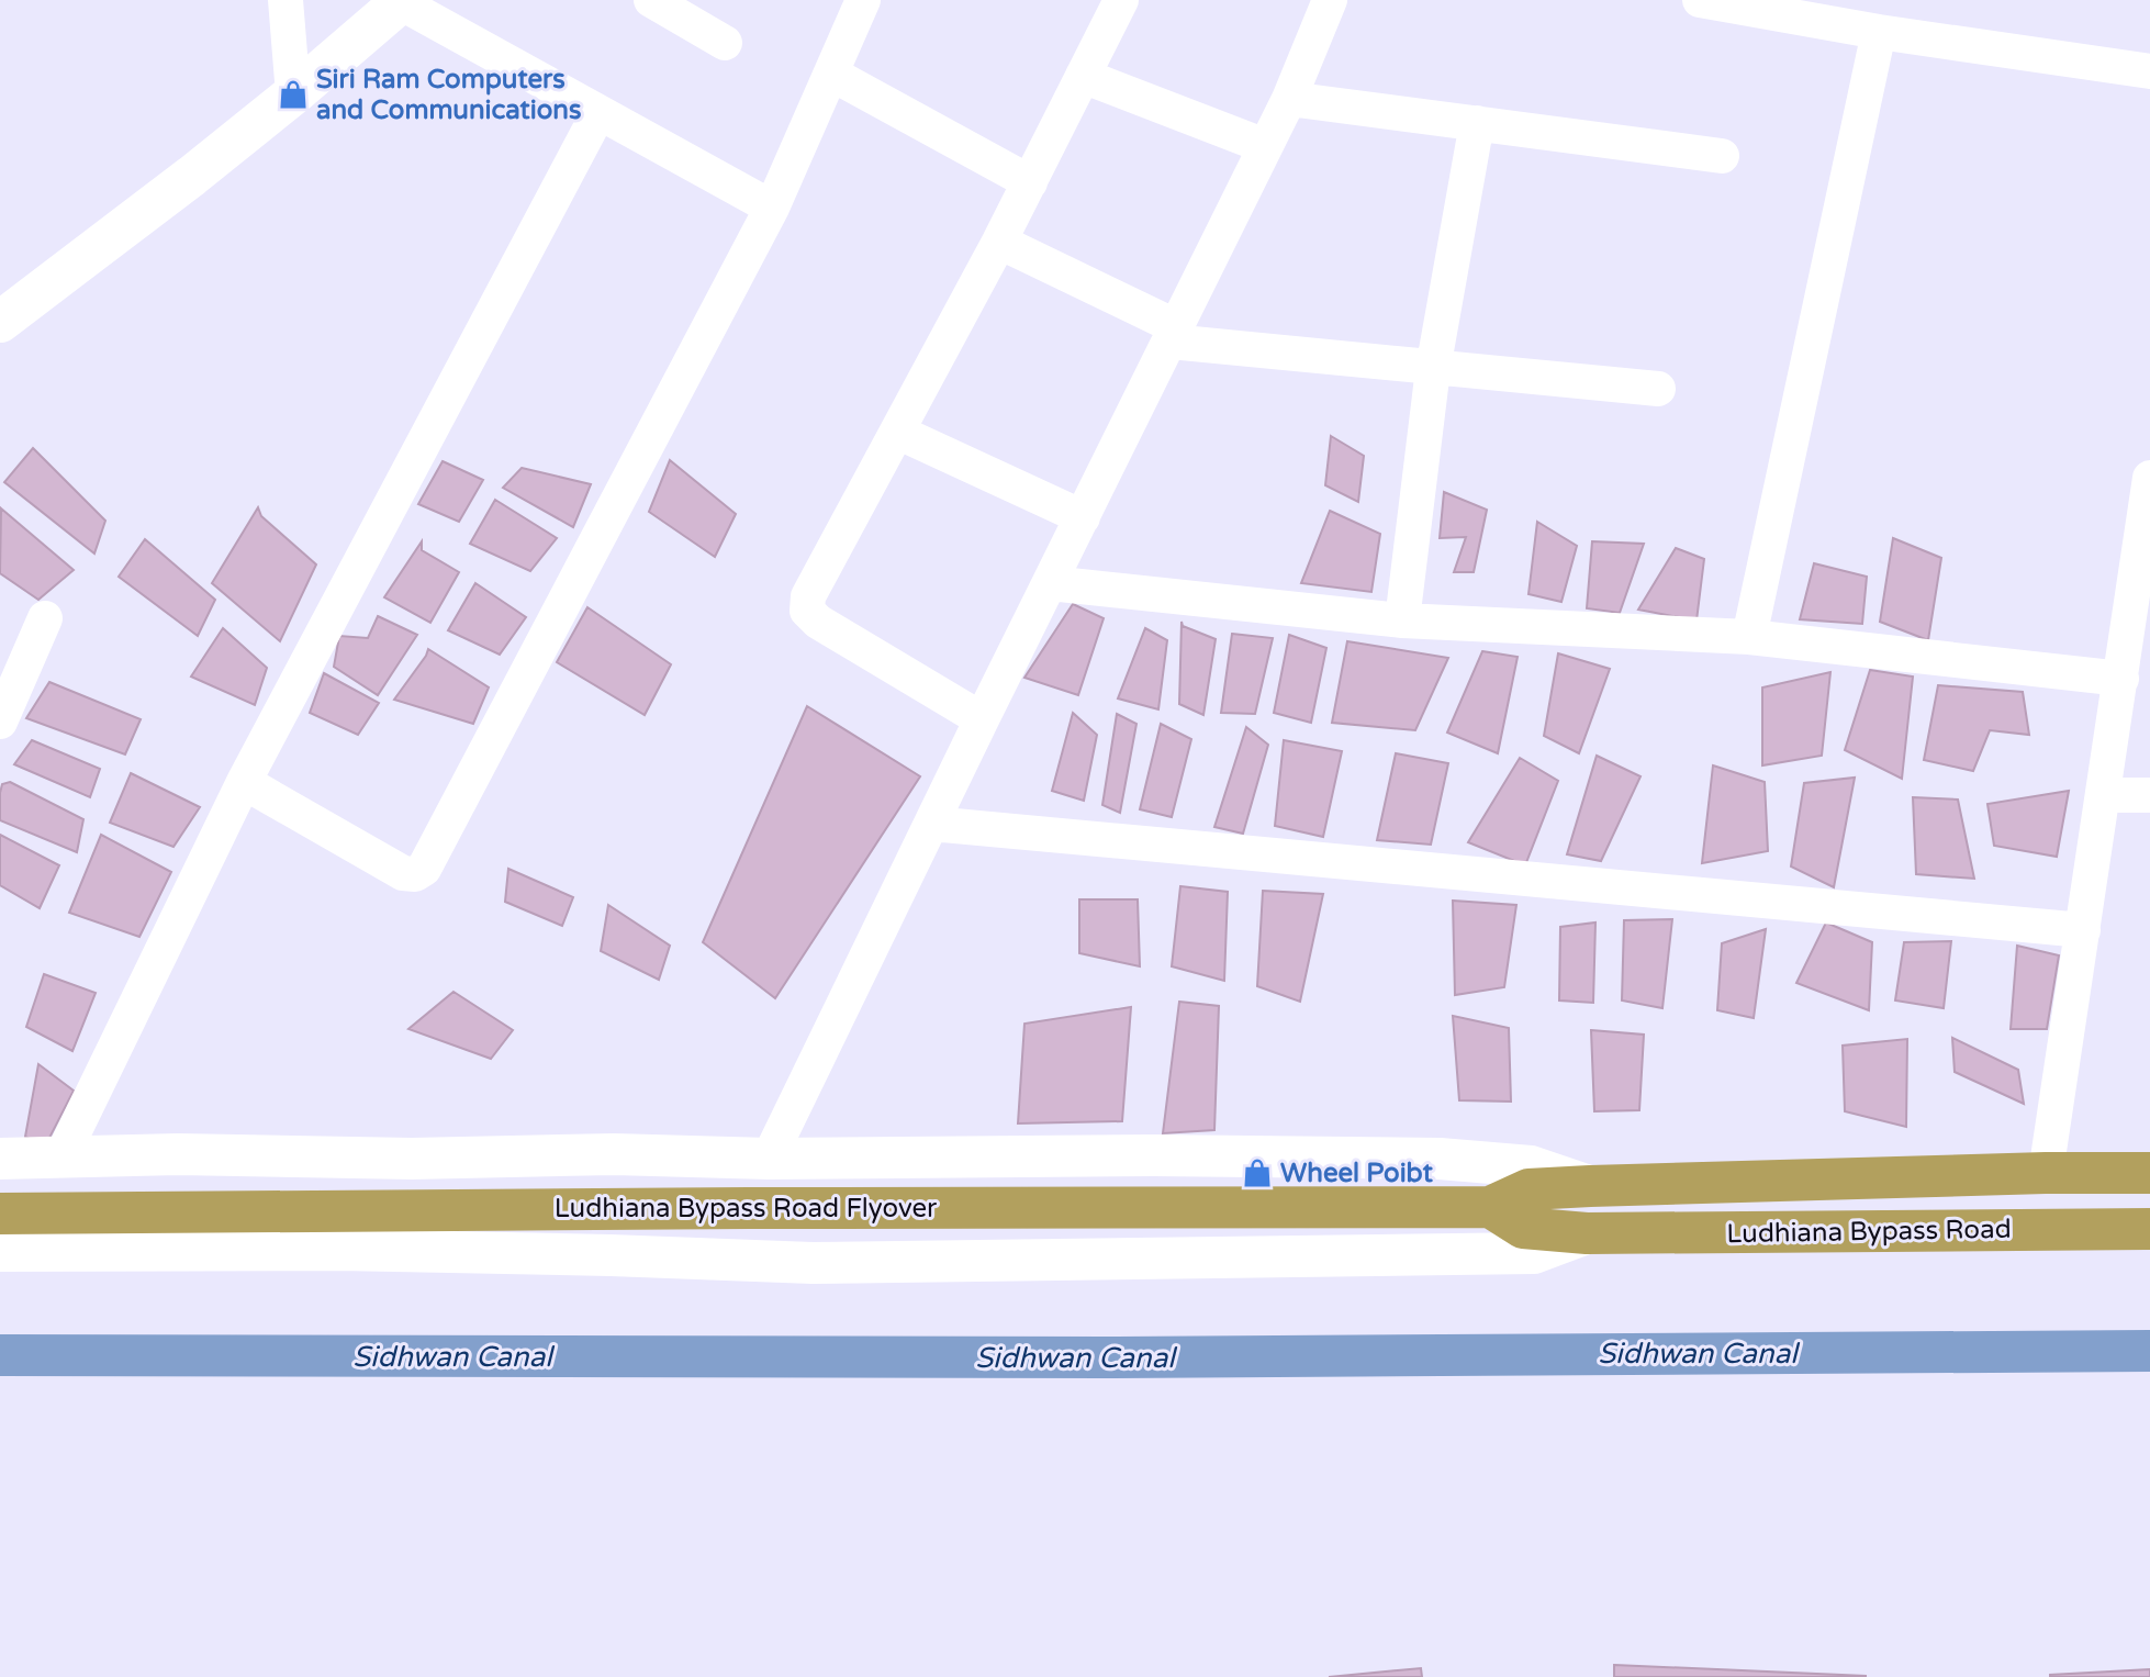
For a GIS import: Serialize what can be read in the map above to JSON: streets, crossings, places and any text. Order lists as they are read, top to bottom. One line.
{"streets":{"highway":["Ludhiana Bypass Road Flyover","Ludhiana Bypass Road"]},"crossings":[["Ludhiana Bypass Road Flyover","Ludhiana Bypass Road"]],"water":["Sidhwan Canal"],"places":{"shop":["Siri Ram Computers and Communications","Wheel Poibt"]}}
